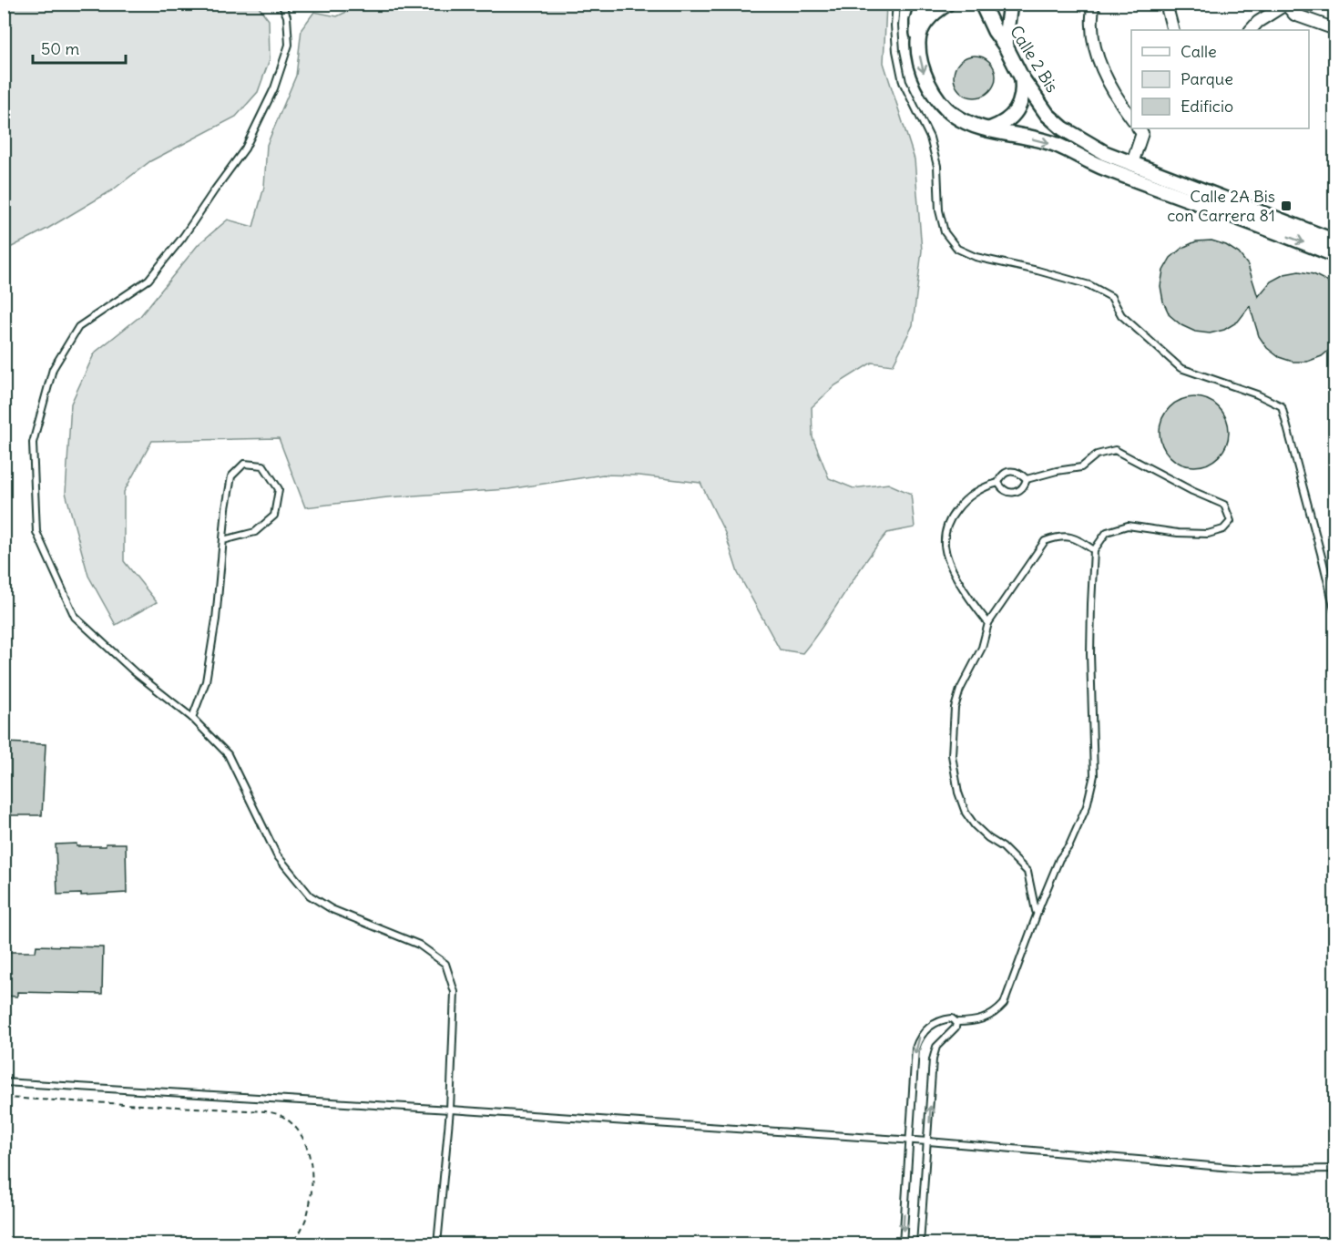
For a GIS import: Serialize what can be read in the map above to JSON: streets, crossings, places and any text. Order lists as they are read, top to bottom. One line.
{"streets":{"street":["Calle 2 Bis"]},"places":{"transit":["Calle 2A Bis con Carrera 81"]},"legend":["Calle","Parque","Edificio"],"scale_bar":"50 m"}
